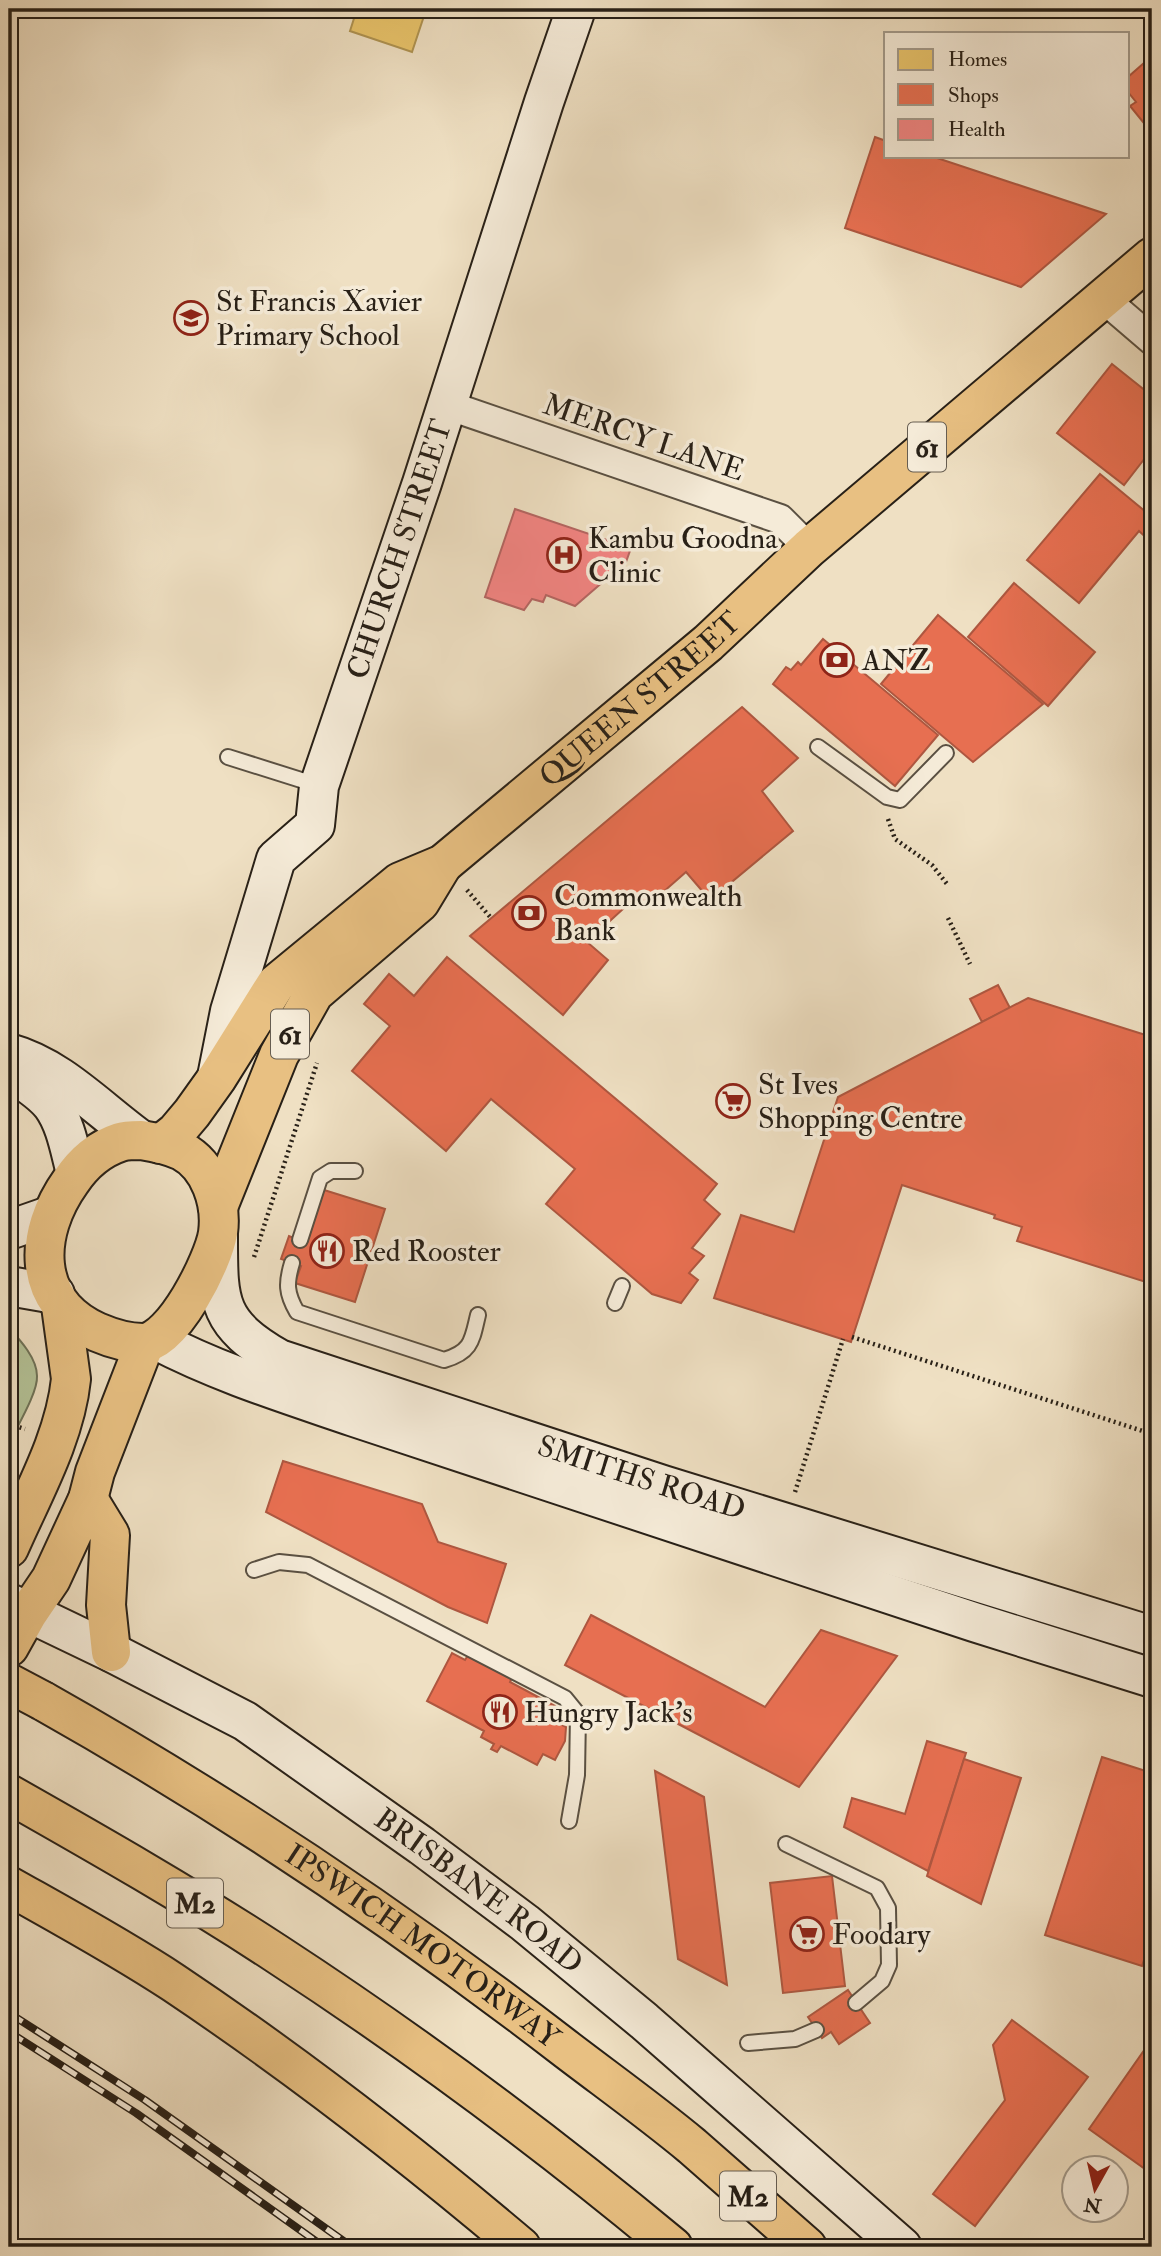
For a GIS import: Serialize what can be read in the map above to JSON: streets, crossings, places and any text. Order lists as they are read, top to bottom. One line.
{"streets":{"main road":["61","QUEEN STREET","M2","IPSWICH MOTORWAY"],"street":["MERCY LANE","CHURCH STREET","SMITHS ROAD","BRISBANE ROAD"]},"crossings":[["MERCY LANE","CHURCH STREET"],["MERCY LANE","QUEEN STREET"],["61","QUEEN STREET"],["61","SMITHS ROAD"],["CHURCH STREET","QUEEN STREET"],["QUEEN STREET","SMITHS ROAD"]],"places":{"school or university":["St Francis Xavier Primary School"],"hospital":["Kambu Goodna Clinic"],"bank":["ANZ","Commonwealth Bank"],"supermarket":["St Ives Shopping Centre","Foodary"],"restaurant":["Red Rooster","Hungry Jack's"]},"legend":["Homes","Shops","Health"],"north":"bottom"}
